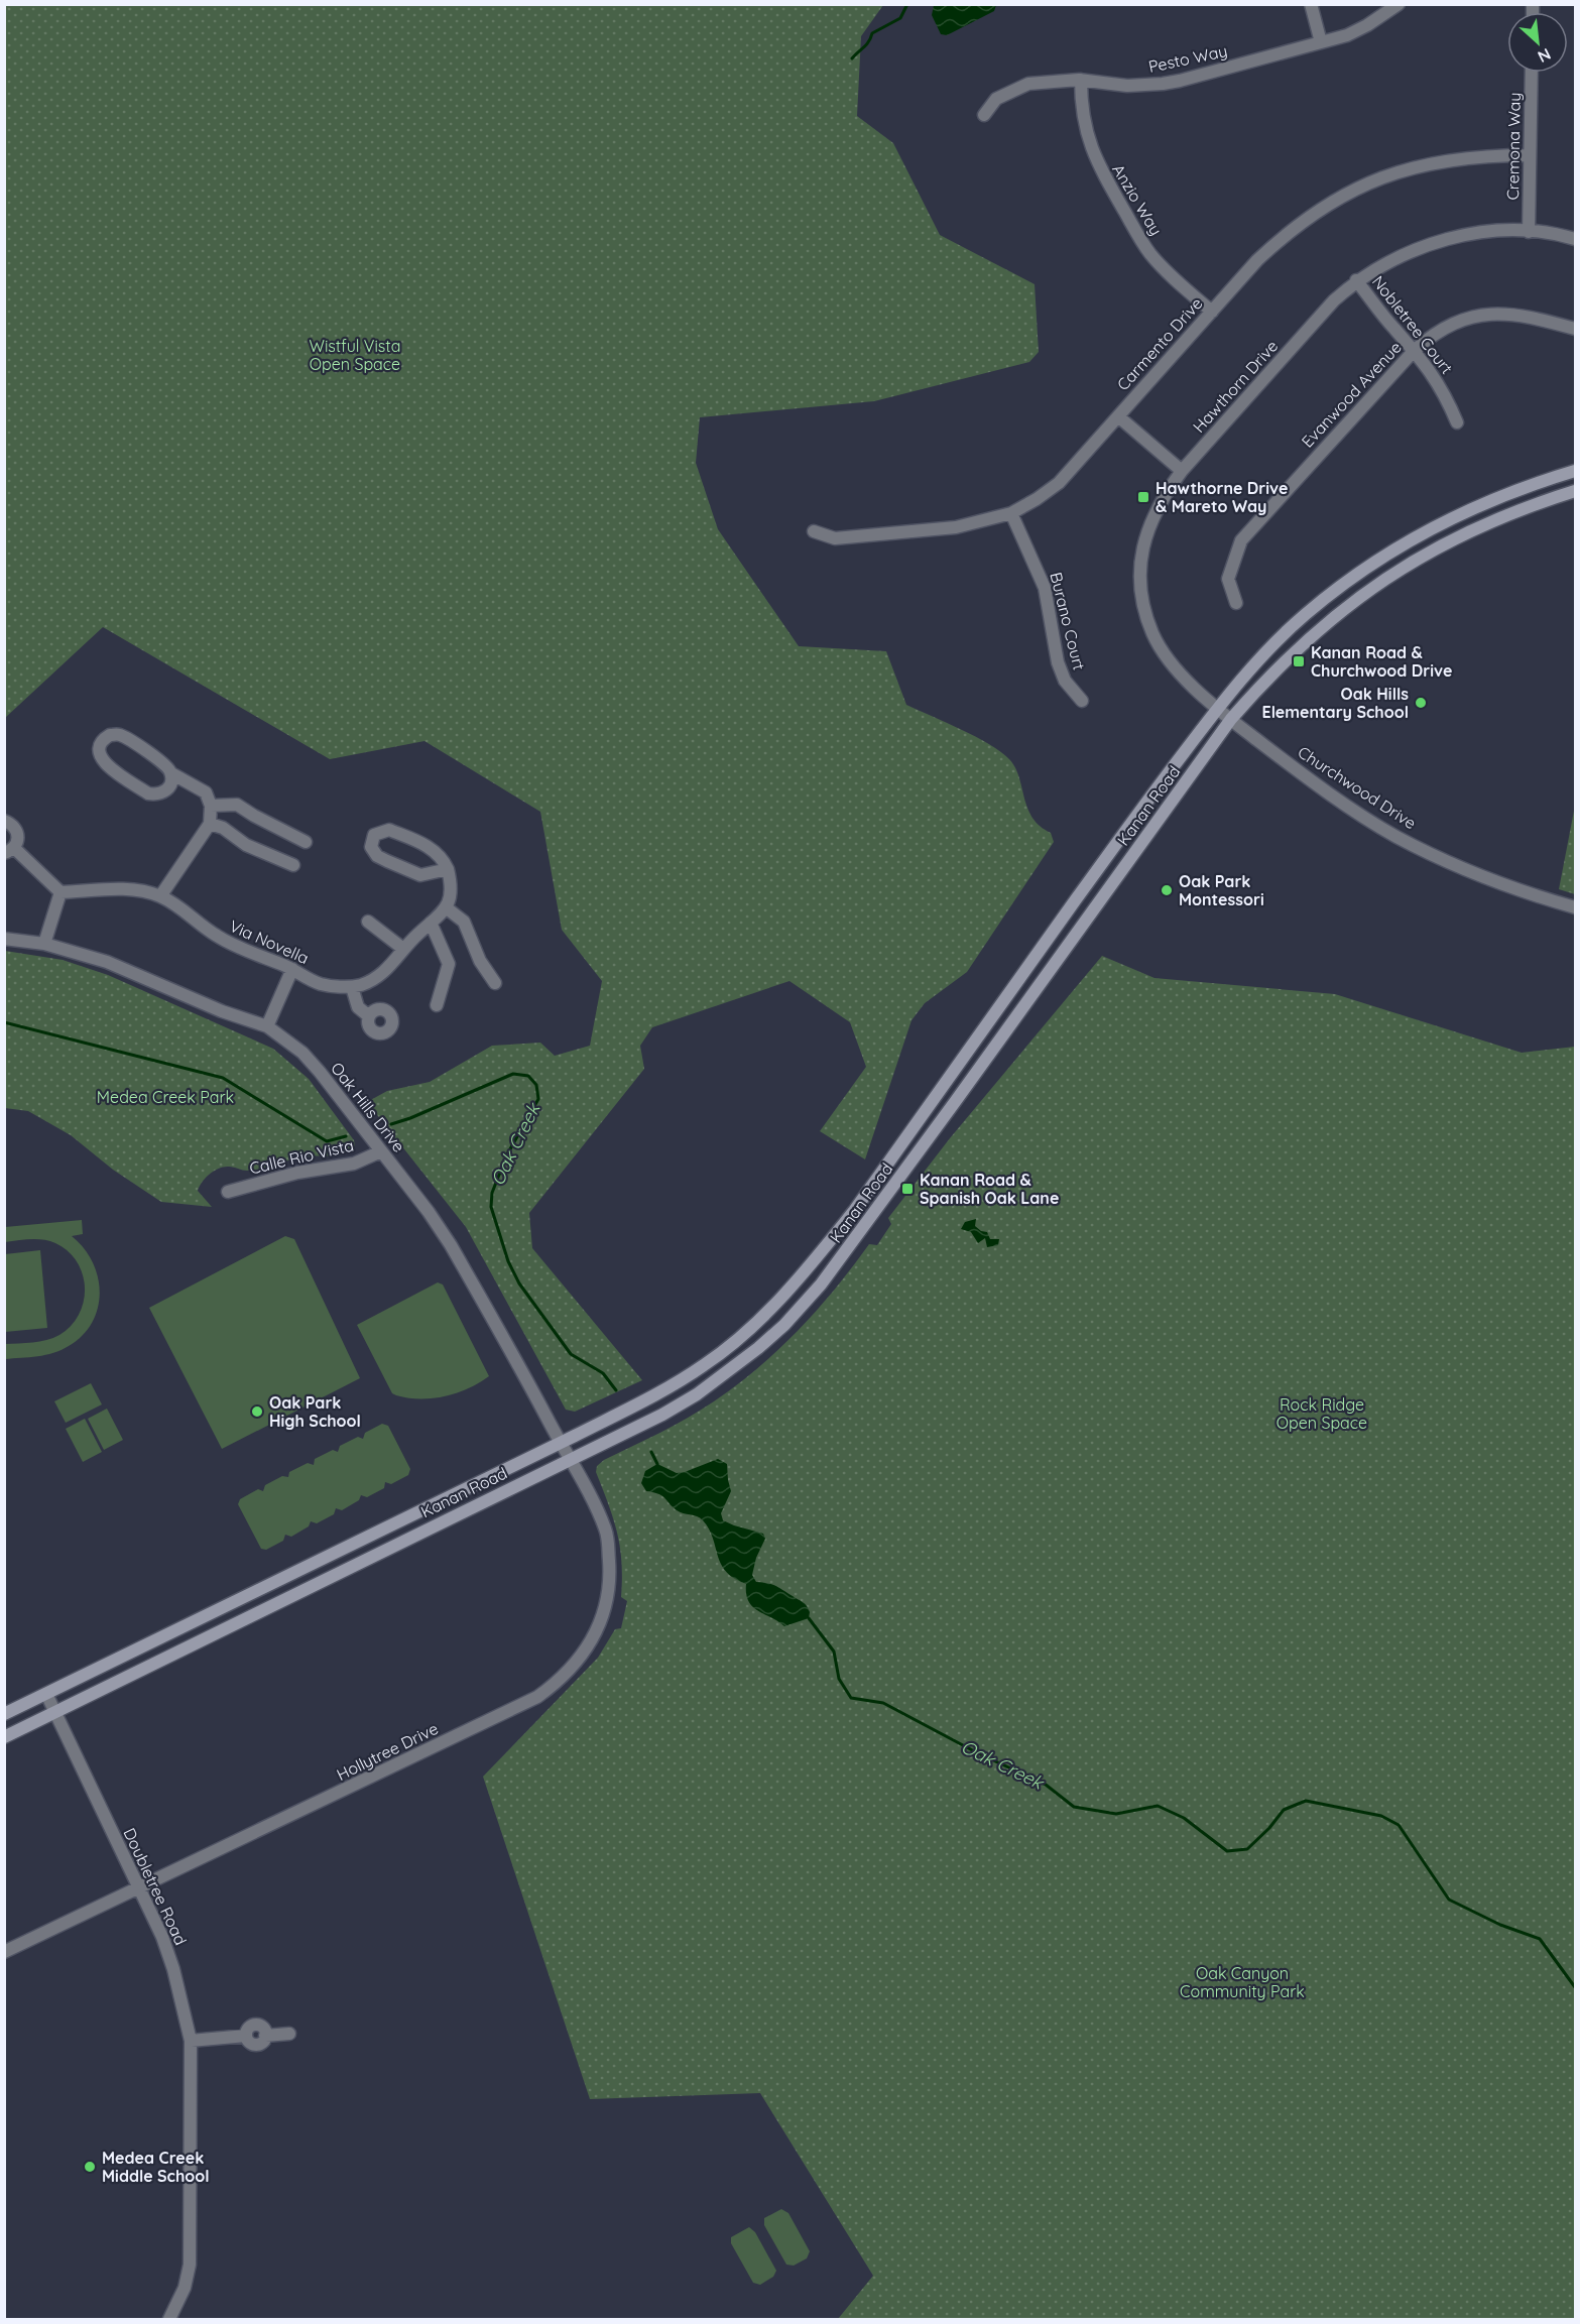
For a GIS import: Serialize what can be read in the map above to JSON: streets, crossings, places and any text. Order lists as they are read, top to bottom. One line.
{"streets":{"main road":["Kanan Road"],"street":["Pesto Way","Cremona Way","Anzio Way","Nobletree Court","Carmento Drive","Hawthorn Drive","Evanwood Avenue","Burano Court","Churchwood Drive","Via Novella","Oak Hills Drive","Calle Rio Vista","Hollytree Drive","Doubletree Road"]},"crossings":[["Pesto Way","Anzio Way"],["Cremona Way","Carmento Drive"],["Cremona Way","Hawthorn Drive"],["Anzio Way","Carmento Drive"],["Nobletree Court","Hawthorn Drive"],["Nobletree Court","Evanwood Avenue"],["Carmento Drive","Burano Court"],["Hawthorn Drive","Churchwood Drive"],["Hawthorn Drive","Kanan Road"],["Churchwood Drive","Kanan Road"],["Kanan Road","Oak Hills Drive"],["Kanan Road","Hollytree Drive"],["Kanan Road","Doubletree Road"],["Oak Hills Drive","Calle Rio Vista"],["Oak Hills Drive","Hollytree Drive"],["Hollytree Drive","Doubletree Road"]],"water":["Oak Creek"],"parks":["Wistful Vista Open Space","Medea Creek Park","Rock Ridge Open Space","Oak Canyon Community Park"],"places":{"transit":["Hawthorne Drive & Mareto Way","Kanan Road & Churchwood Drive","Kanan Road & Spanish Oak Lane"],"other":["Oak Hills Elementary School","Oak Park Montessori","Oak Park High School","Medea Creek Middle School"]},"north":"bottom right"}
